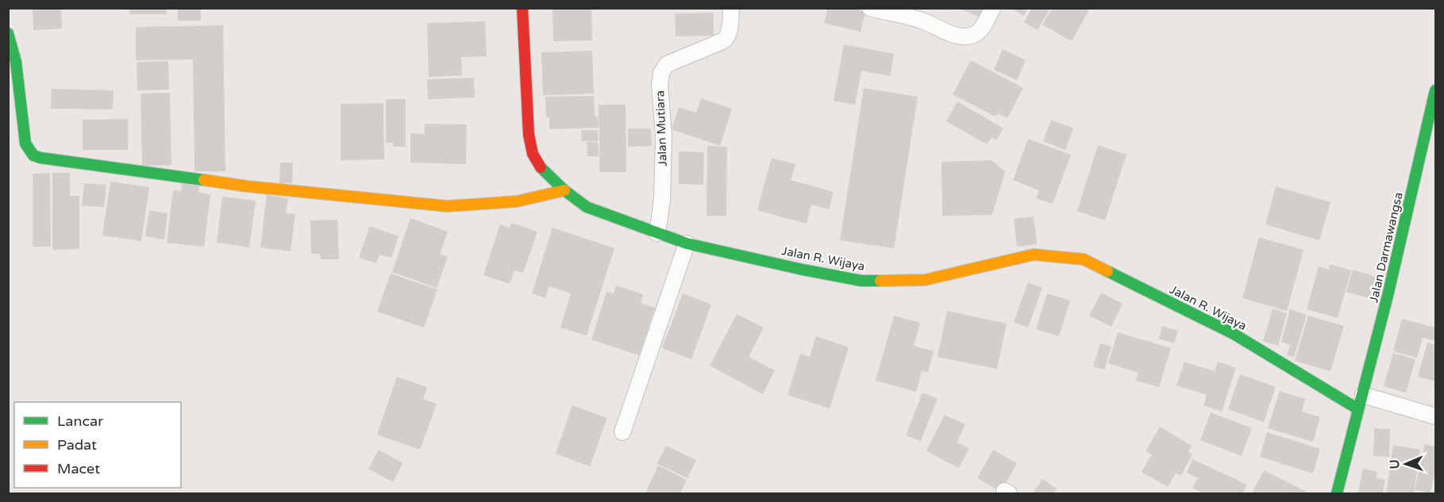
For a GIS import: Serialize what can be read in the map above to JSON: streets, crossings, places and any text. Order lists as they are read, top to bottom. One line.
{"streets":{"street":["Jalan Mutiara","Jalan Darmawangsa","Jalan R. Wijaya"]},"crossings":[["Jalan Mutiara","Jalan R. Wijaya"],["Jalan Darmawangsa","Jalan R. Wijaya"]],"legend":["Lancar","Padat","Macet"],"north":"left"}
